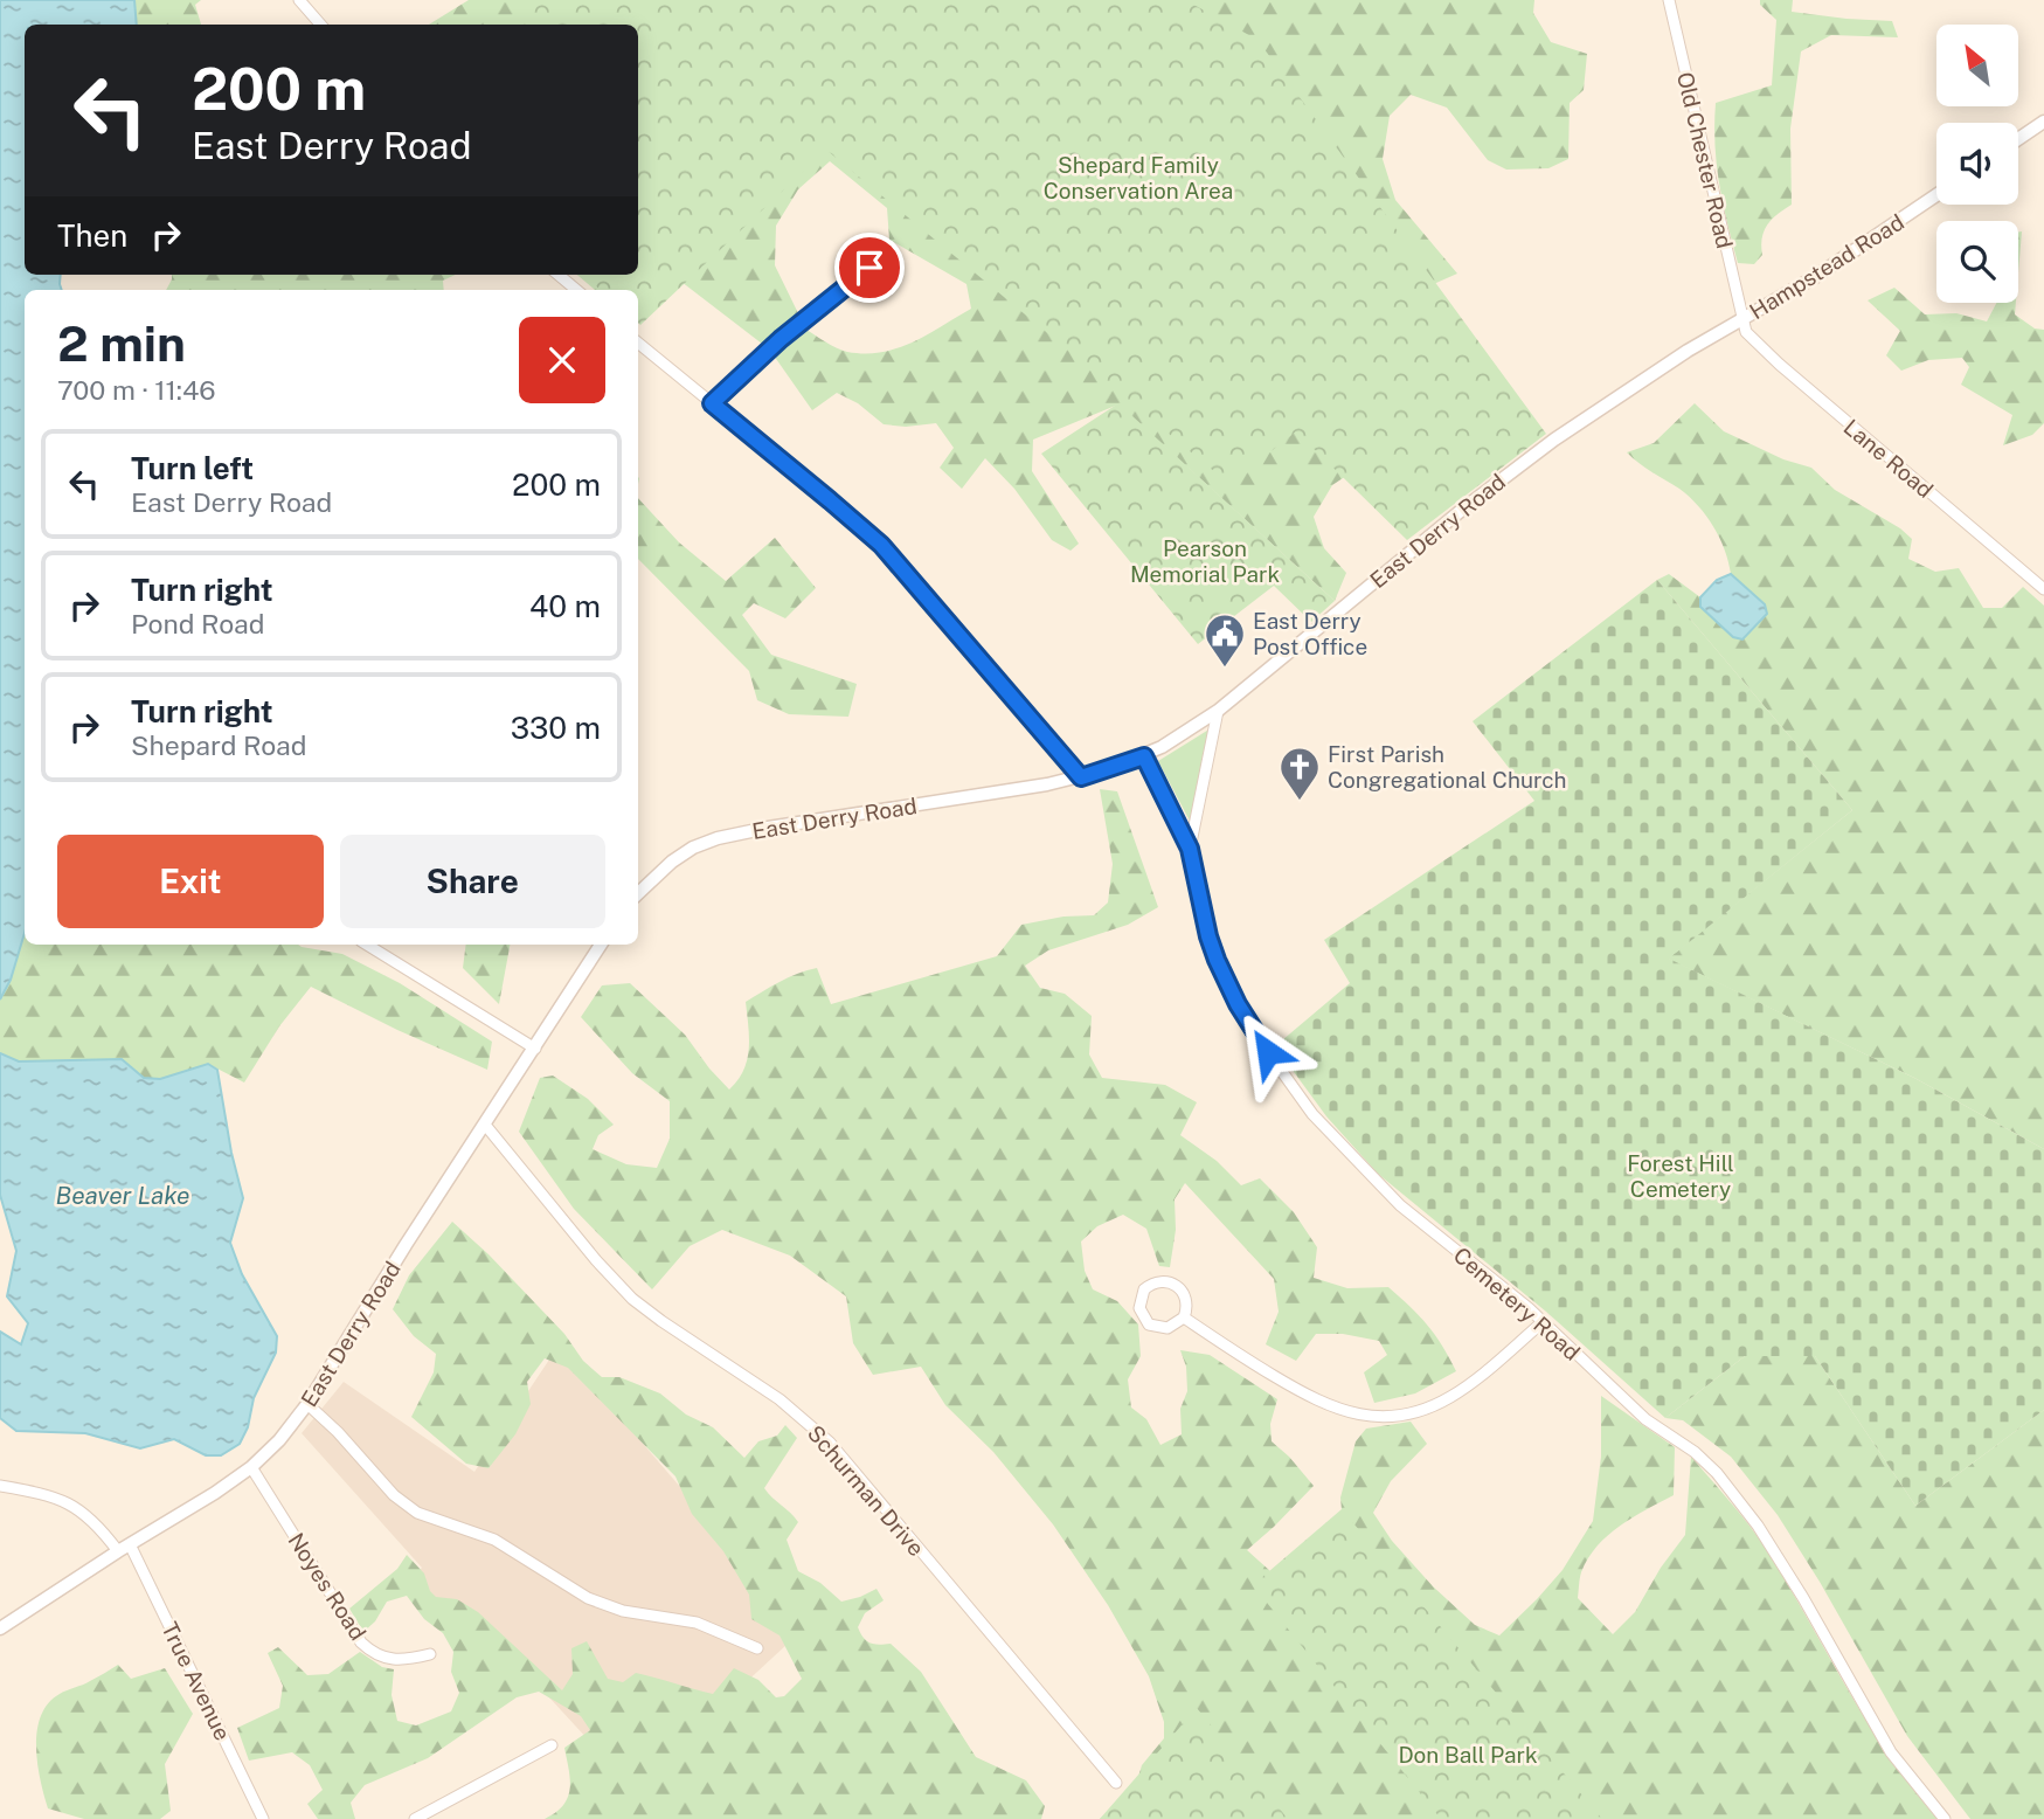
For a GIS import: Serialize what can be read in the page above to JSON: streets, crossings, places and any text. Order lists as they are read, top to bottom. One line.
{"streets":{"street":["Old Chester Road","Hampstead Road","Lane Road","East Derry Road","Cemetery Road","Schurman Drive","Noyes Road","True Avenue"]},"crossings":[["Old Chester Road","Hampstead Road"],["Old Chester Road","Lane Road"],["Old Chester Road","East Derry Road"],["Hampstead Road","Lane Road"],["Hampstead Road","East Derry Road"],["Lane Road","East Derry Road"],["East Derry Road","Cemetery Road"],["East Derry Road","Schurman Drive"],["East Derry Road","Noyes Road"],["East Derry Road","True Avenue"]],"water":["Beaver Lake"],"parks":["Shepard Family Conservation Area","Pearson Memorial Park","Forest Hill Cemetery","Don Ball Park"],"places":{"public building":["East Derry Post Office"],"church":["First Parish Congregational Church"]},"north":"top left","page":{"turn":["200 m","East Derry Road"],"then":"Then","heading":["2 min","700 m · 11:46"],"list":[{"name":"Turn left","note":"East Derry Road","value":"200 m"},{"name":"Turn right","note":"Pond Road","value":"40 m"},{"name":"Turn right","note":"Shepard Road","value":"330 m"}],"buttons":["Exit","Share"]}}
